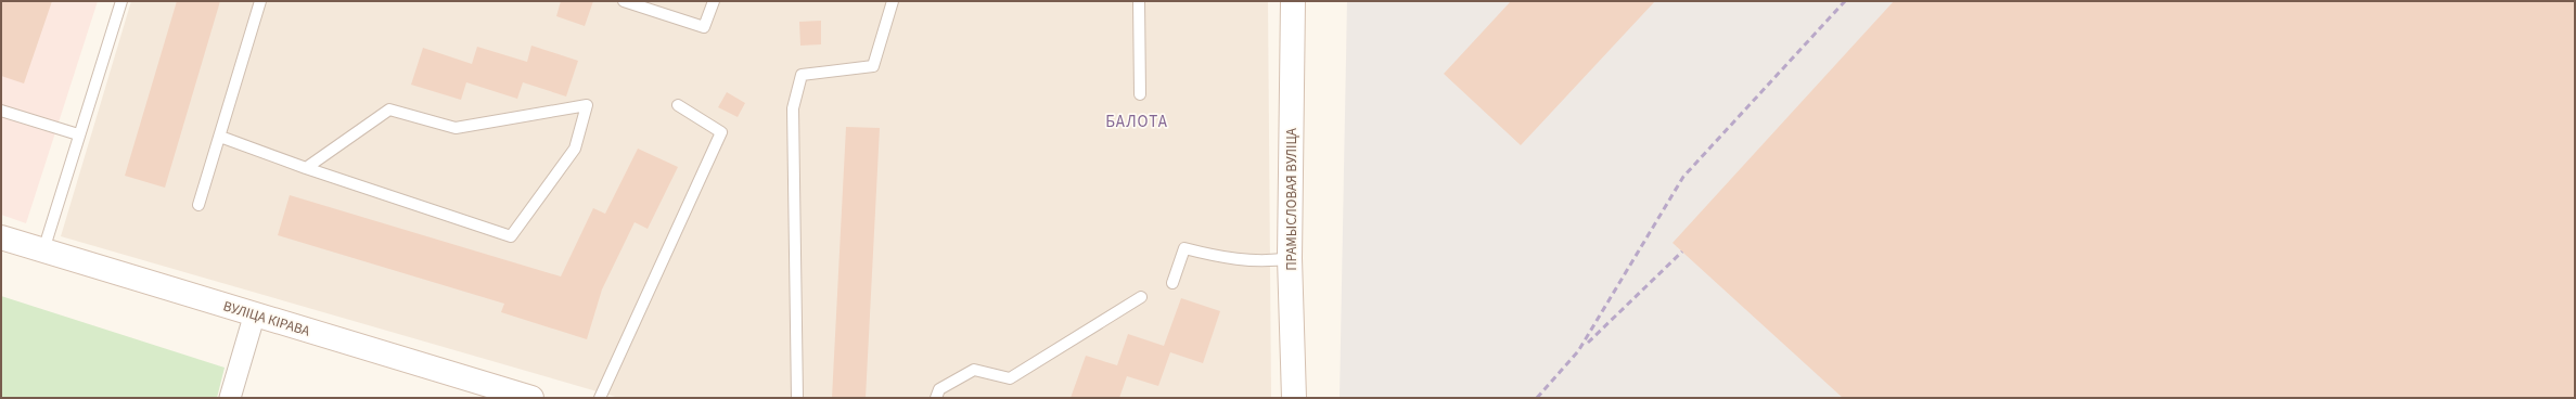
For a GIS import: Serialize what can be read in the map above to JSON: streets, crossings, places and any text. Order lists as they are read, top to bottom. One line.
{"streets":{"main road":["ПРАМЫСЛОВАЯ ВУЛІЦА","ВУЛІЦА КІРАВА"]},"districts":["БАЛОТА"]}
